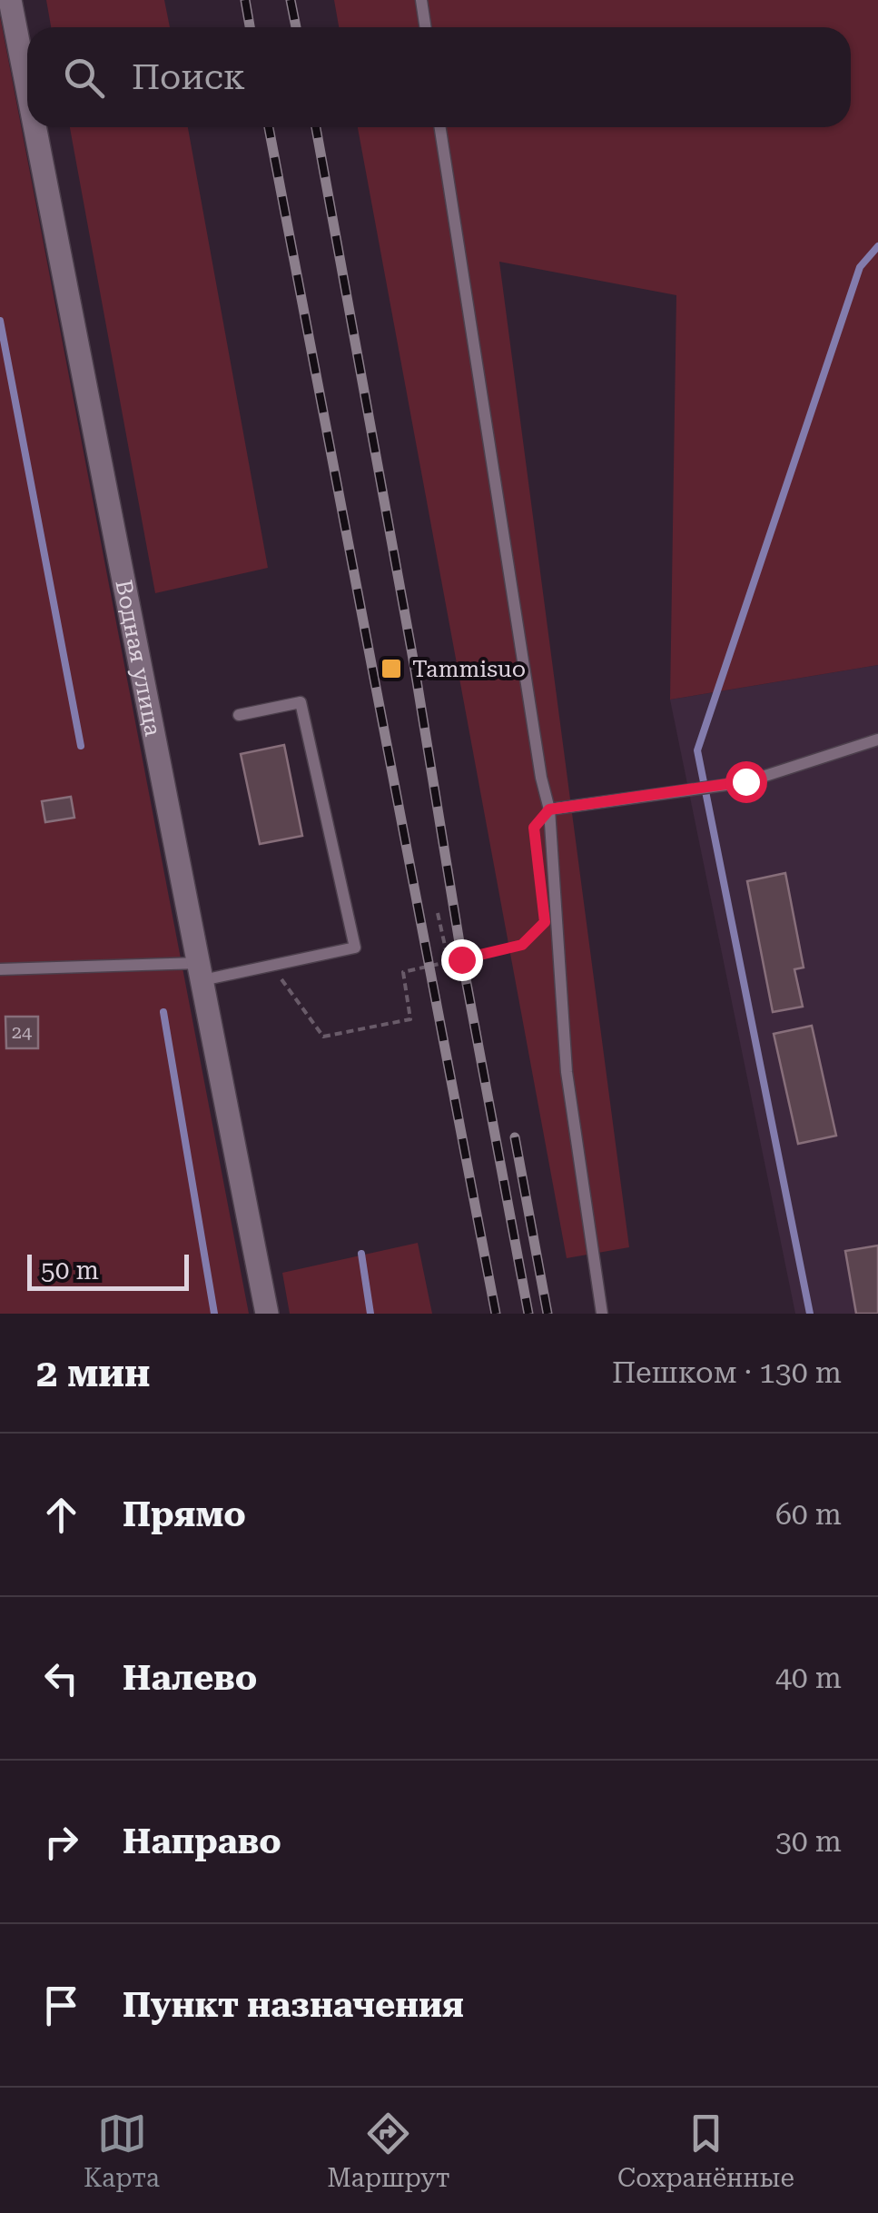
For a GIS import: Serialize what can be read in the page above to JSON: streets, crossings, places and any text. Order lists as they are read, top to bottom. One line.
{"streets":{"street":["Водная улица"]},"places":{"transit":["Tammisuo"]},"house_numbers":["24"],"scale_bar":"50 m","page":{"search":"Поиск","scale":"50 m","heading":["2 мин","Пешком · 130 m"],"list":[["Прямо","60 m"],["Налево","40 m"],["Направо","30 m"],"Пункт назначения"],"nav":["Карта","Маршрут","Сохранённые"]}}
